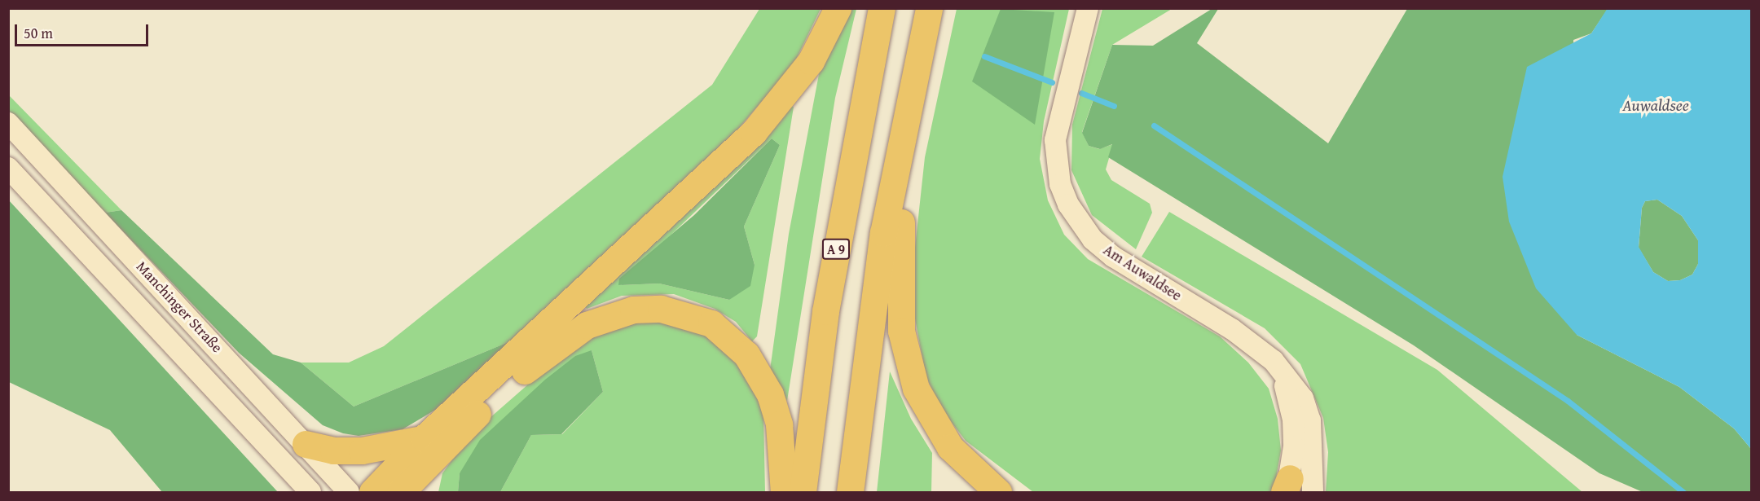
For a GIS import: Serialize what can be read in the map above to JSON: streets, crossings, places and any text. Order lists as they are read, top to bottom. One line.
{"streets":{"highway":["A 9"],"main road":["Am Auwaldsee","Manchinger Straße"]},"water":["Auwaldsee"],"scale_bar":"50 m"}
